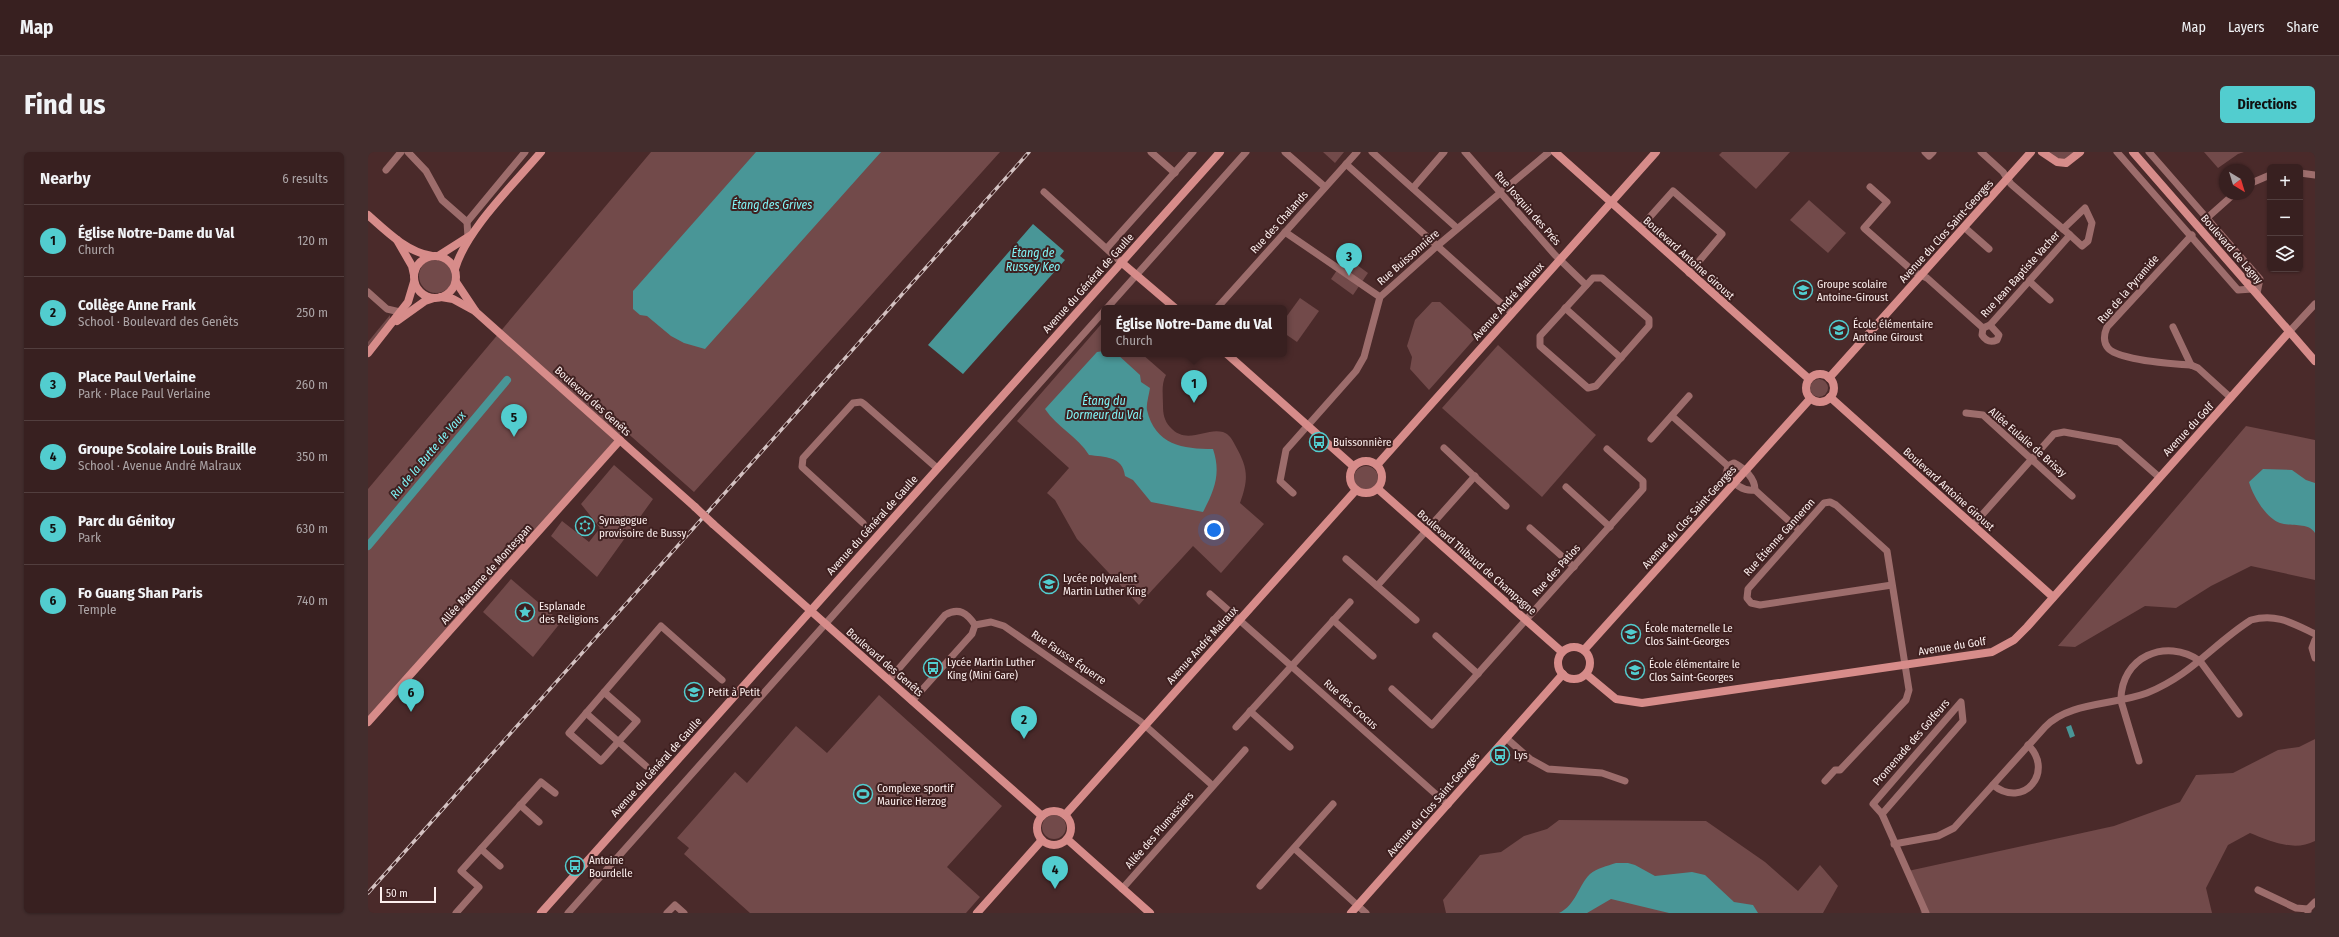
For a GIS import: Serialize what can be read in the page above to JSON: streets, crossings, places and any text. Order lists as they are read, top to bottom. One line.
{"streets":{"street":["Rue Josquin des Prés","Rue des Chalands","Avenue du Clos Saint-Georges","Boulevard de Lagny","Rue Buissonnière","Boulevard Antoine Giroust","Rue Jean Baptiste Vacher","Avenue du Général de Gaulle","Rue de la Pyramide","Avenue André Malraux","Boulevard des Genêts","Avenue du Golf","Allée Eulalie de Brisay","Rue Étienne Ganneron","Boulevard Thibaud de Champagne","Rue des Patios","Allée Madame de Montespan","Rue Fausse Équerre","Rue des Crocus","Promenade des Golfeurs","Allée des Plumassiers"]},"crossings":[["Rue Josquin des Prés","Rue Buissonnière"],["Rue Josquin des Prés","Avenue André Malraux"],["Avenue du Clos Saint-Georges","Boulevard Antoine Giroust"],["Avenue du Clos Saint-Georges","Rue Jean Baptiste Vacher"],["Avenue du Clos Saint-Georges","Avenue du Golf"],["Avenue du Clos Saint-Georges","Boulevard Thibaud de Champagne"],["Avenue du Clos Saint-Georges","Rue des Crocus"],["Boulevard de Lagny","Avenue du Golf"],["Boulevard Antoine Giroust","Avenue André Malraux"],["Boulevard Antoine Giroust","Avenue du Golf"],["Avenue du Général de Gaulle","Boulevard des Genêts"],["Rue de la Pyramide","Avenue du Golf"],["Avenue André Malraux","Boulevard des Genêts"],["Avenue André Malraux","Boulevard Thibaud de Champagne"],["Avenue André Malraux","Rue Fausse Équerre"],["Avenue André Malraux","Rue des Crocus"],["Boulevard des Genêts","Allée Madame de Montespan"],["Avenue du Golf","Rue Étienne Ganneron"],["Avenue du Golf","Boulevard Thibaud de Champagne"],["Boulevard Thibaud de Champagne","Rue des Patios"]],"water":["Étang des Grives","Étang de Russey Keo","Étang du Dormeur du Val","Ru de la Butte de Vaux"],"places":{"school or university":["Groupe scolaire Antoine-Giroust","École élémentaire Antoine Giroust","Lycée polyvalent Martin Luther King","École maternelle Le Clos Saint-Georges","École élémentaire le Clos Saint-Georges","Petit à Petit"],"bus stop":["Buissonnière","Lycée Martin Luther King (Mini Gare)","Lys","Antoine Bourdelle"],"synagogue":["Synagogue provisoire de Bussy"],"place":["Esplanade des Religions"],"sports":["Complexe sportif Maurice Herzog"]},"scale_bar":"50 m","north":"bottom right","page":{"header":"Map","nav":["Map","Layers","Share"],"buttons":"Directions","title":"Find us","heading":["Nearby","6 results"],"map_buttons":["+","−"],"list":[{"mark":"1","name":"Église Notre-Dame du Val","note":"Church","value":"120 m"},{"mark":"2","name":"Collège Anne Frank","note":"School · Boulevard des Genêts","value":"250 m"},{"mark":"3","name":"Place Paul Verlaine","note":"Park · Place Paul Verlaine","value":"260 m"},{"mark":"4","name":"Groupe Scolaire Louis Braille","note":"School · Avenue André Malraux","value":"350 m"},{"mark":"5","name":"Parc du Génitoy","note":"Park","value":"630 m"},{"mark":"6","name":"Fo Guang Shan Paris","note":"Temple","value":"740 m"}],"pins":["3","1","5","6","2","4"],"popup":["Église Notre-Dame du Val","Church"],"scale":"50 m"}}
